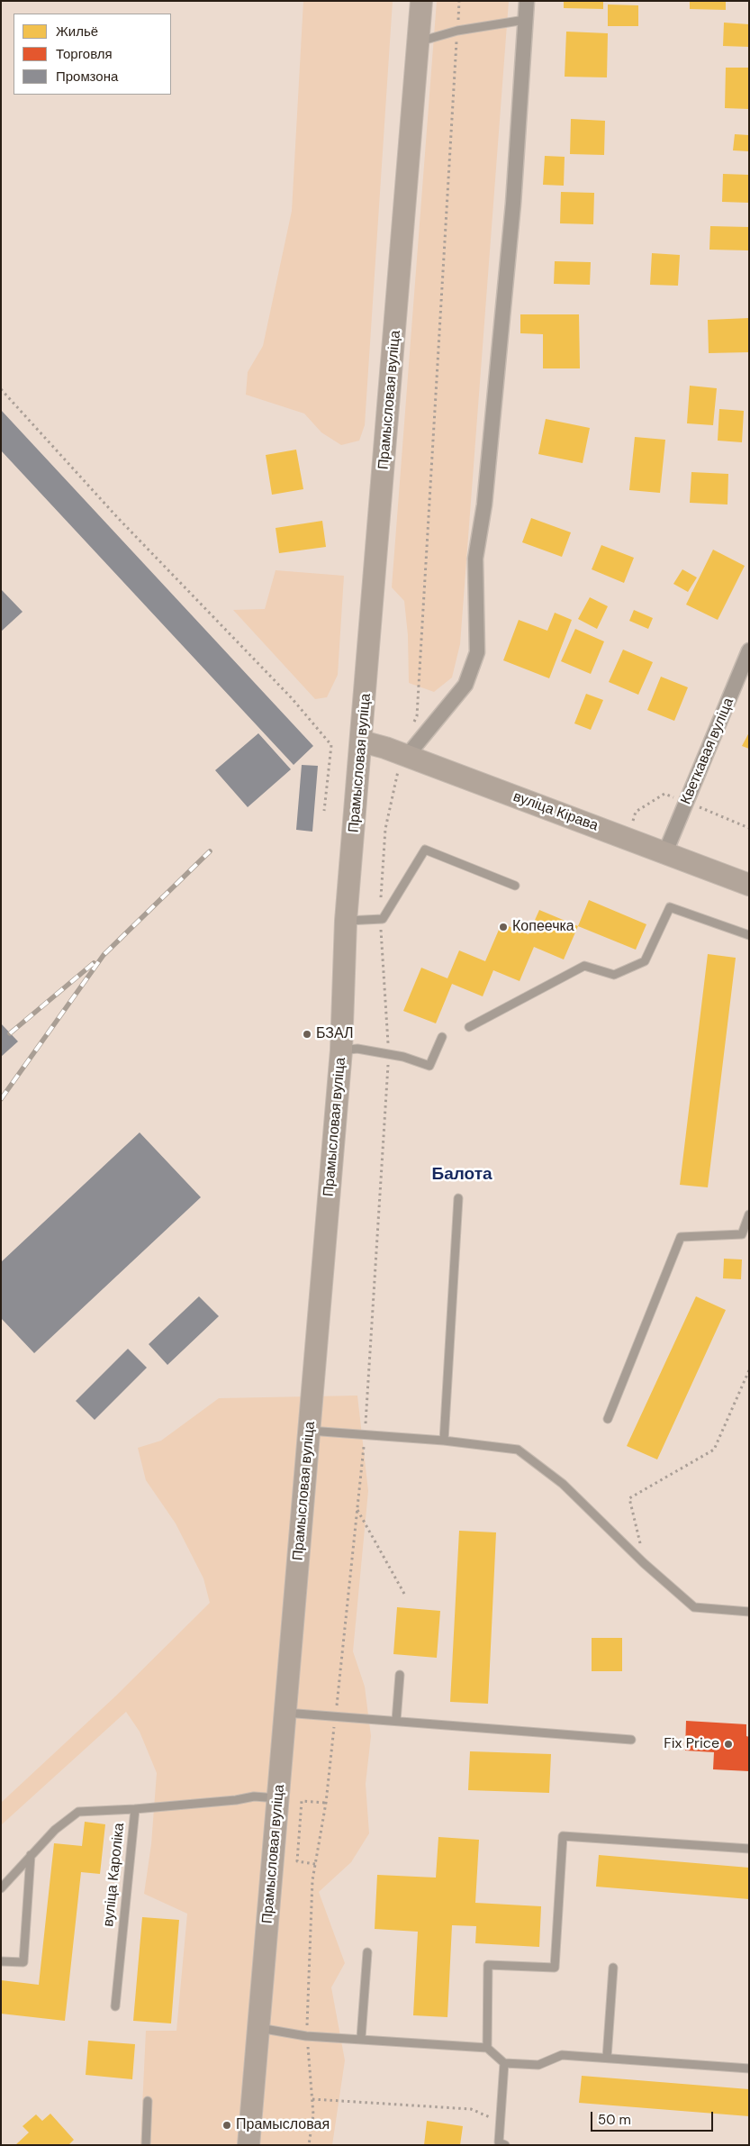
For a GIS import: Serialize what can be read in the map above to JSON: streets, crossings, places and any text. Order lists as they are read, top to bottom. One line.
{"streets":{"main road":["Прамысловая вуліца","вуліца Кірава"],"street":["Кветкавая вуліца"],"lane":["вуліца Кароліка"]},"crossings":[["Прамысловая вуліца","вуліца Кірава"],["Прамысловая вуліца","вуліца Кароліка"],["Кветкавая вуліца","вуліца Кірава"]],"districts":["Балота"],"places":["Копеечка","БЗАЛ","Fix Price","Прамысловая"],"legend":["Жильё","Торговля","Промзона"],"scale_bar":"50 m"}
